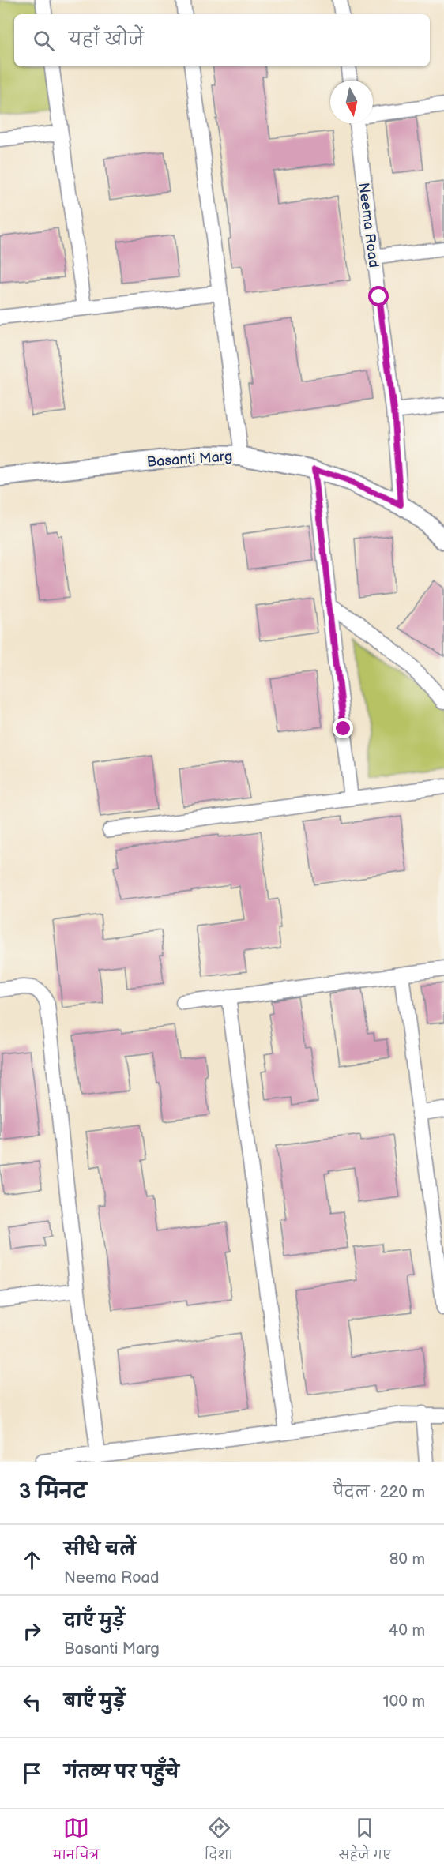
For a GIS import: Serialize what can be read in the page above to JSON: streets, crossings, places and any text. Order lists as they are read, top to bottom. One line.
{"streets":{"street":["Neema Road","Basanti Marg"]},"crossings":[["Neema Road","Basanti Marg"]],"north":"bottom","page":{"search":"यहाँ खोजें","heading":["3 मिनट","पैदल · 220 m"],"list":[["सीधे चलें","Neema Road","80 m"],["दाएँ मुड़ें","Basanti Marg","40 m"],["बाएँ मुड़ें","100 m"],"गंतव्य पर पहुँचे"],"nav":["मानचित्र","दिशा","सहेजे गए"]}}
